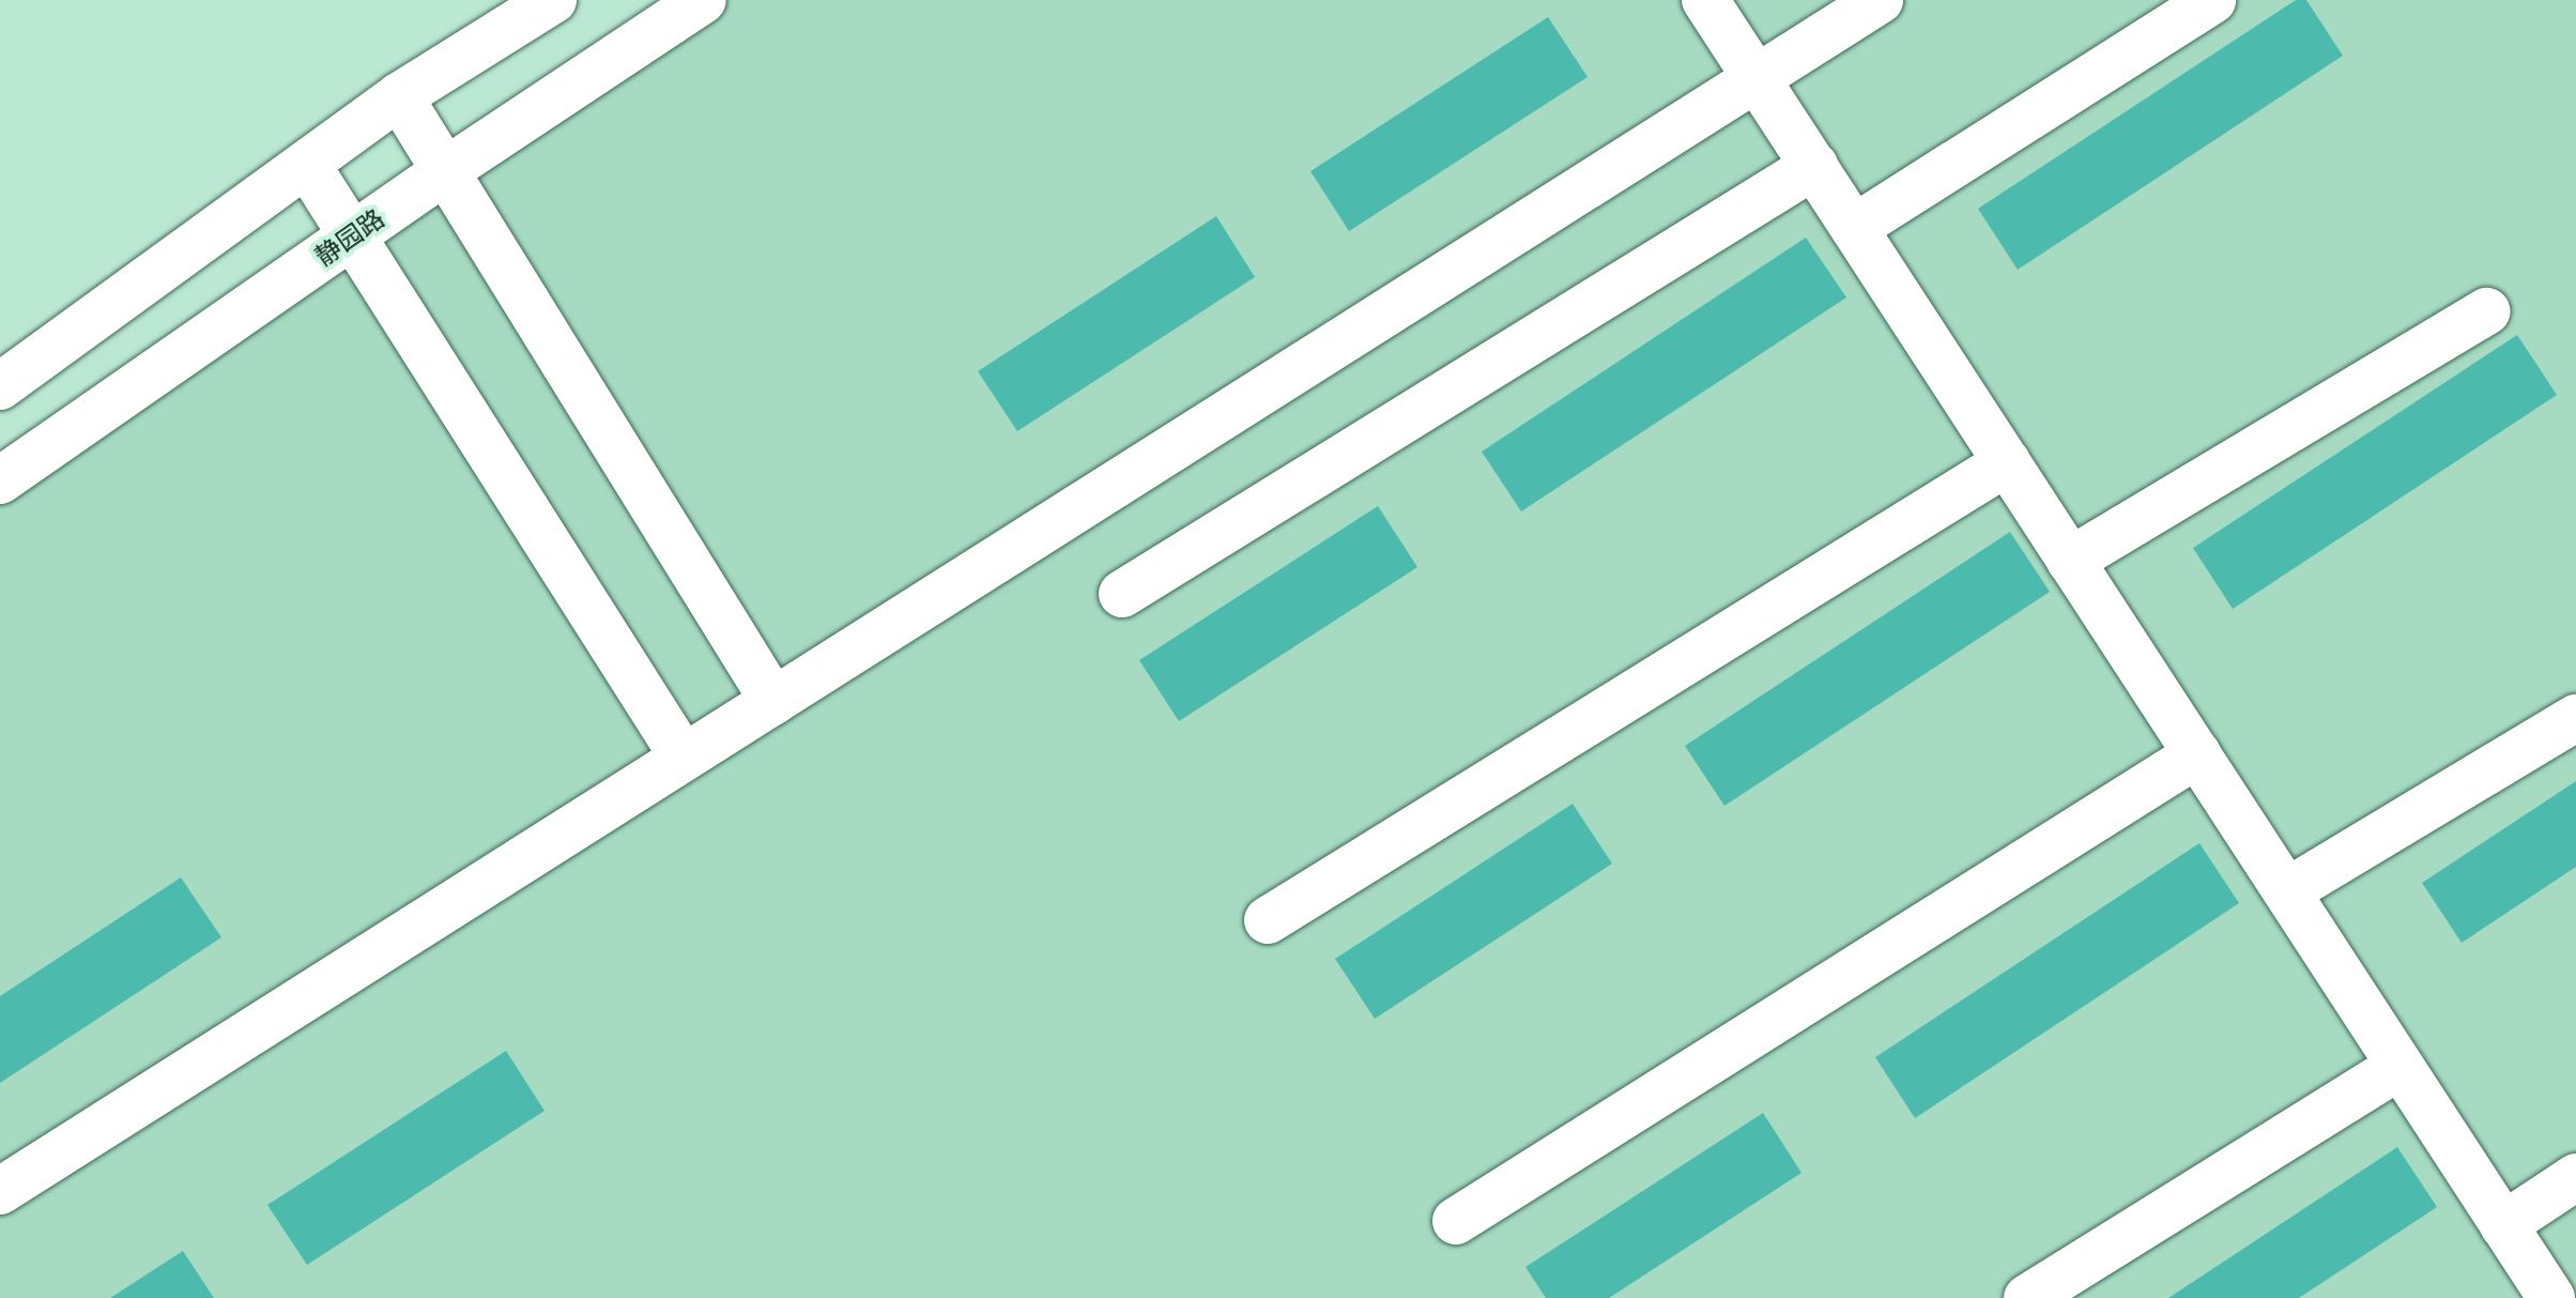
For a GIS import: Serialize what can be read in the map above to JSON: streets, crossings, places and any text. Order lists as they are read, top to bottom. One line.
{"streets":{"street":["静园路"]}}
